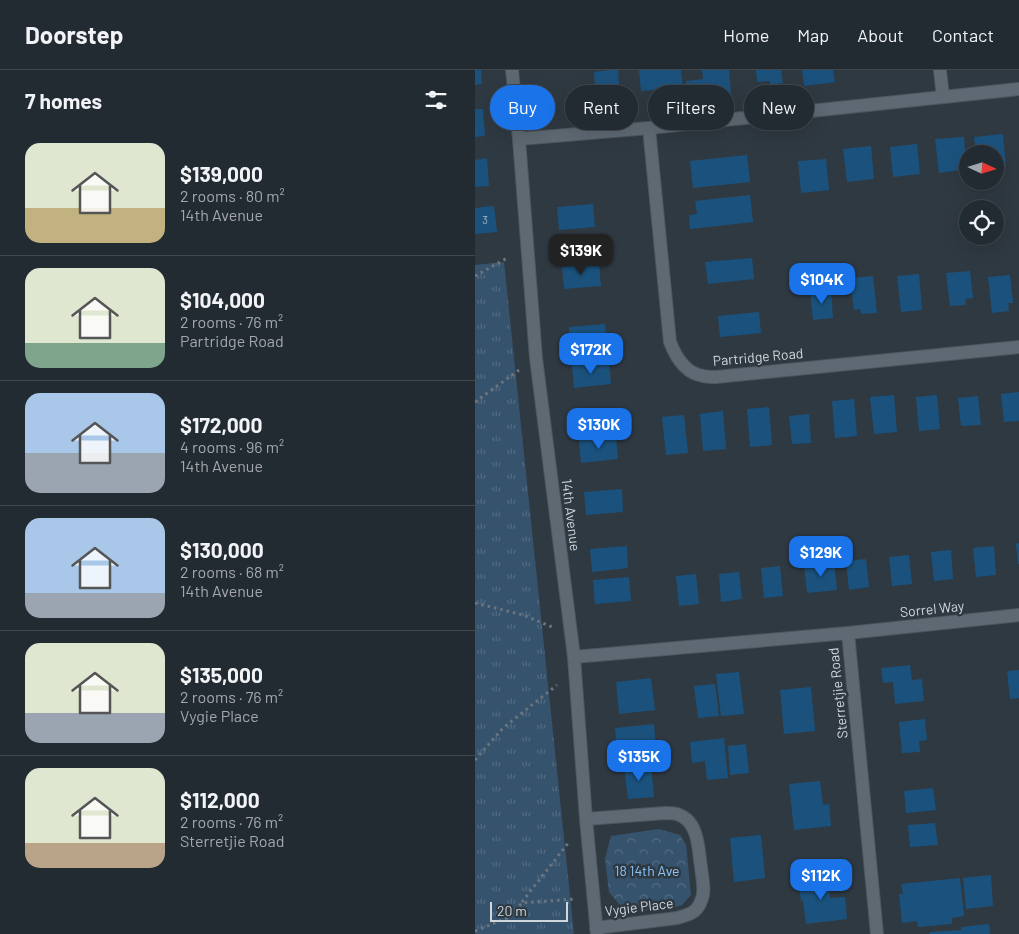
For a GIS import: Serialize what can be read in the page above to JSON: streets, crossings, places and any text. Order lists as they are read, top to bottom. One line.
{"streets":{"street":["Partridge Road","14th Avenue","Sorrel Way","Sterretjie Road","Vygie Place"]},"crossings":[["14th Avenue","Sterretjie Road"],["14th Avenue","Vygie Place"],["Sorrel Way","Sterretjie Road"]],"parks":["18 14th Ave"],"house_numbers":["3"],"scale_bar":"20 m","north":"right","page":{"header":"Doorstep","nav":["Home","Map","About","Contact"],"heading":"7 homes","chip":["Buy","Rent","Filters","New"],"list":[{"name":"$139,000","note":"2 rooms · 80 m² · 14th Avenue"},{"name":"$104,000","note":"2 rooms · 76 m² · Partridge Road"},{"name":"$172,000","note":"4 rooms · 96 m² · 14th Avenue"},{"name":"$130,000","note":"2 rooms · 68 m² · 14th Avenue"},{"name":"$135,000","note":"2 rooms · 76 m² · Vygie Place"},{"name":"$112,000","note":"2 rooms · 76 m² · Sterretjie Road"}],"price":["$139K","$104K","$172K","$130K","$129K","$135K","$112K"],"scale":"20 m"}}
